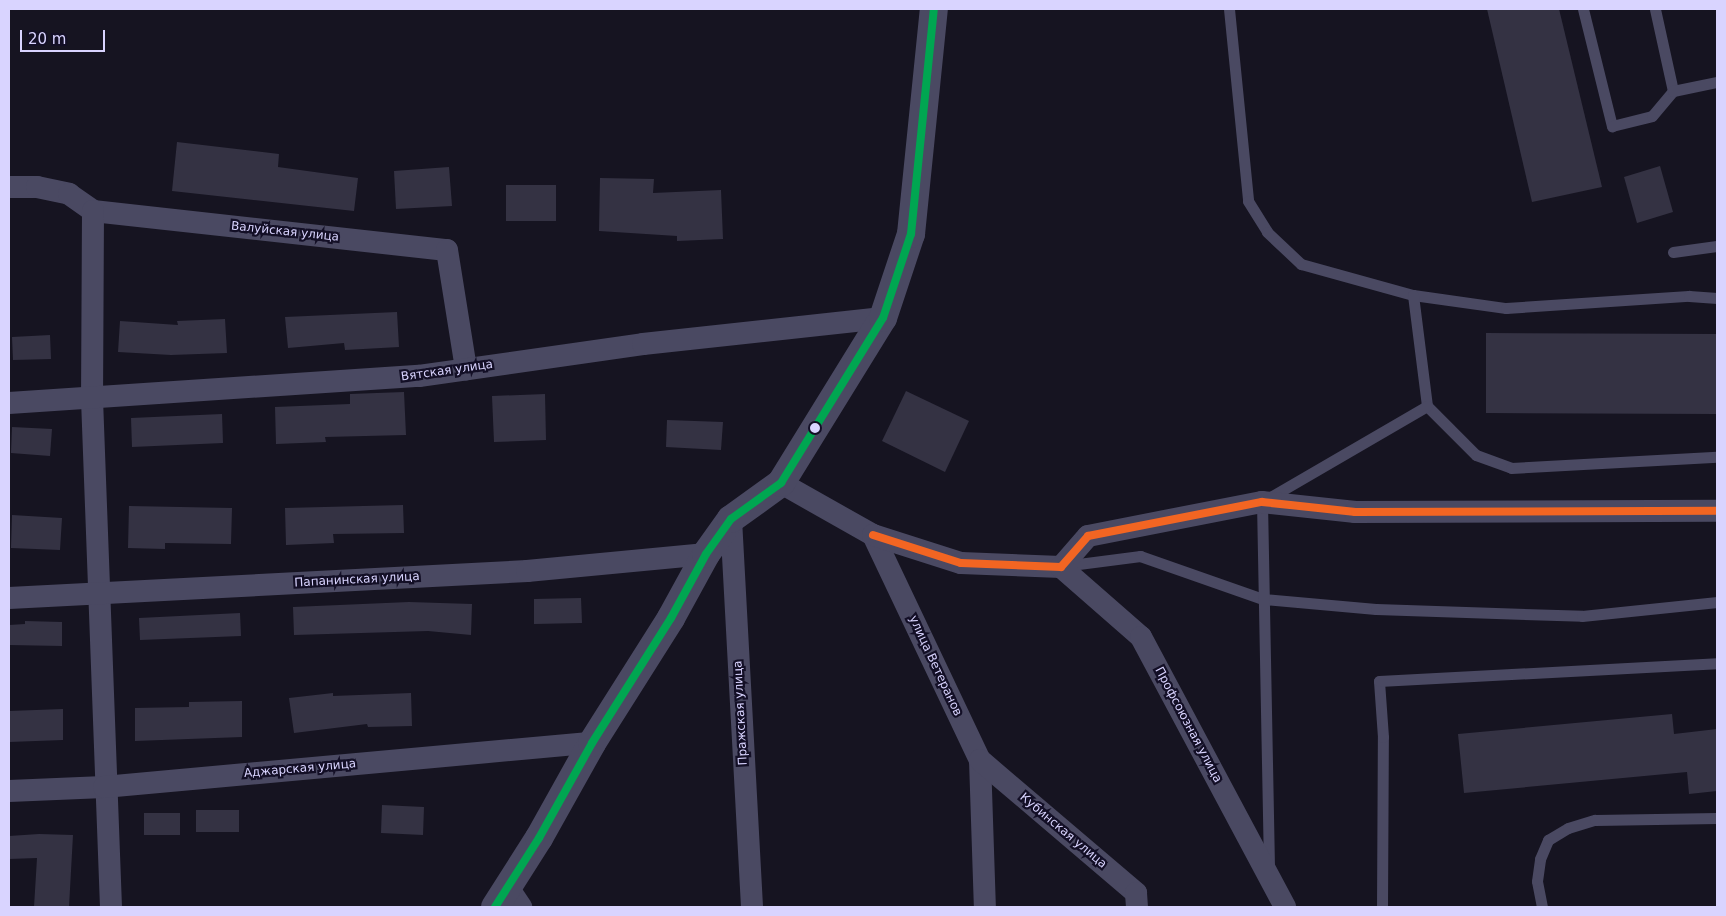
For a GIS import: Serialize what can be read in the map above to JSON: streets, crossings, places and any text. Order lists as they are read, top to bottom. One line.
{"streets":{"street":["Валуйская улица","Вятская улица","Папанинская улица","улица Ветеранов","Пражская улица","Профсоюзная улица","Аджарская улица","Кубинская улица"]},"crossings":[["Валуйская улица","Вятская улица"],["улица Ветеранов","Кубинская улица"]],"scale_bar":"20 m"}
